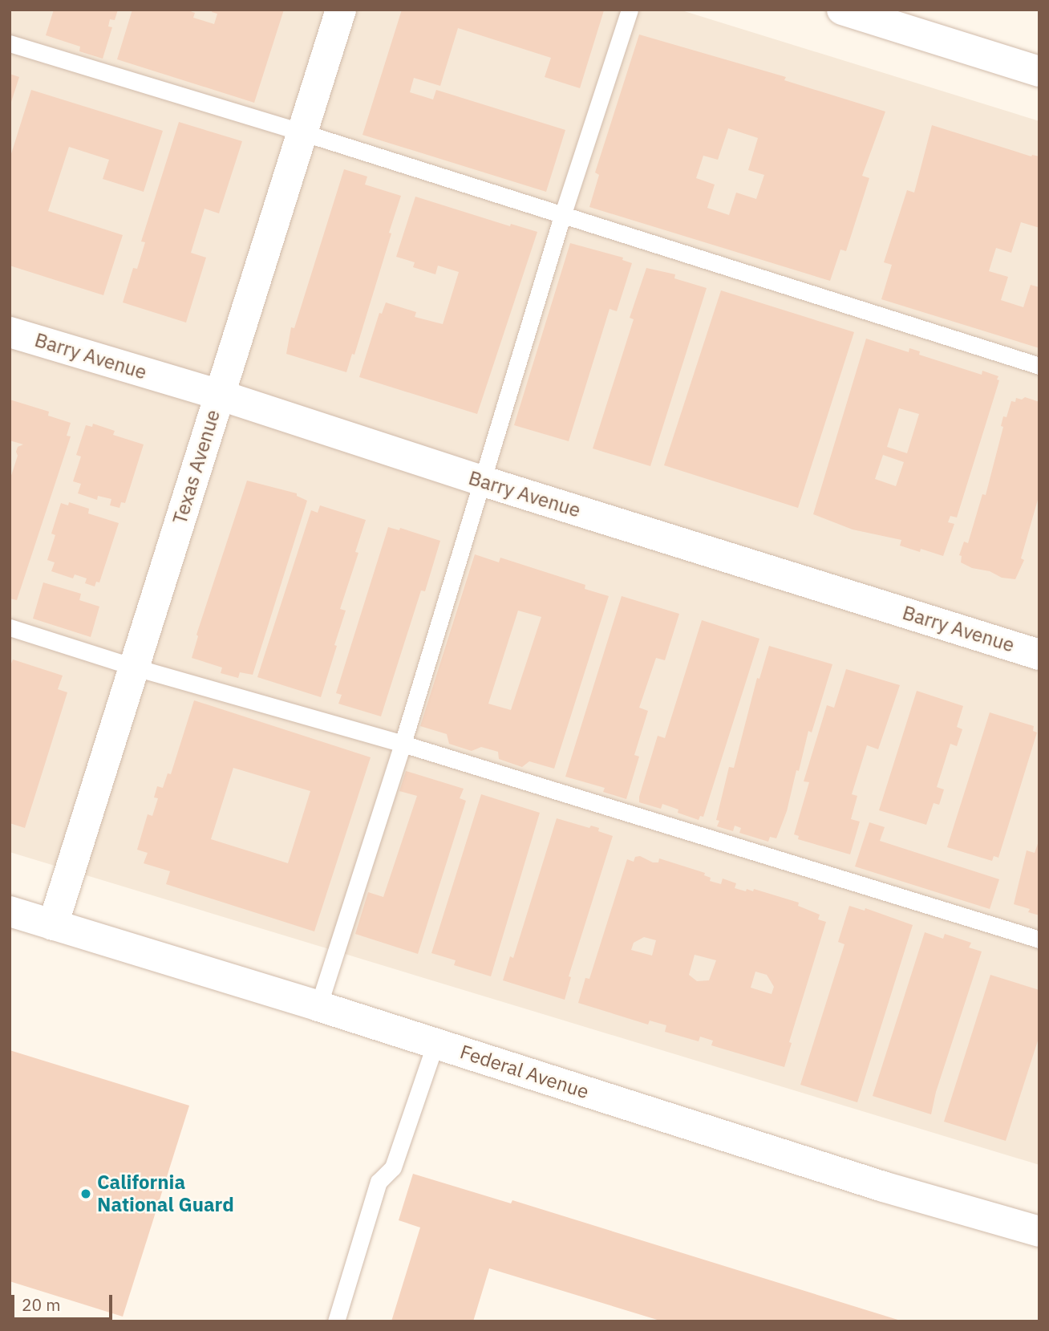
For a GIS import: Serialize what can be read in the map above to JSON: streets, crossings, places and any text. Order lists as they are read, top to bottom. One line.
{"streets":{"street":["Barry Avenue","Texas Avenue","Federal Avenue"]},"crossings":[["Barry Avenue","Texas Avenue"],["Texas Avenue","Federal Avenue"]],"places":["California National Guard"],"scale_bar":"20 m"}
